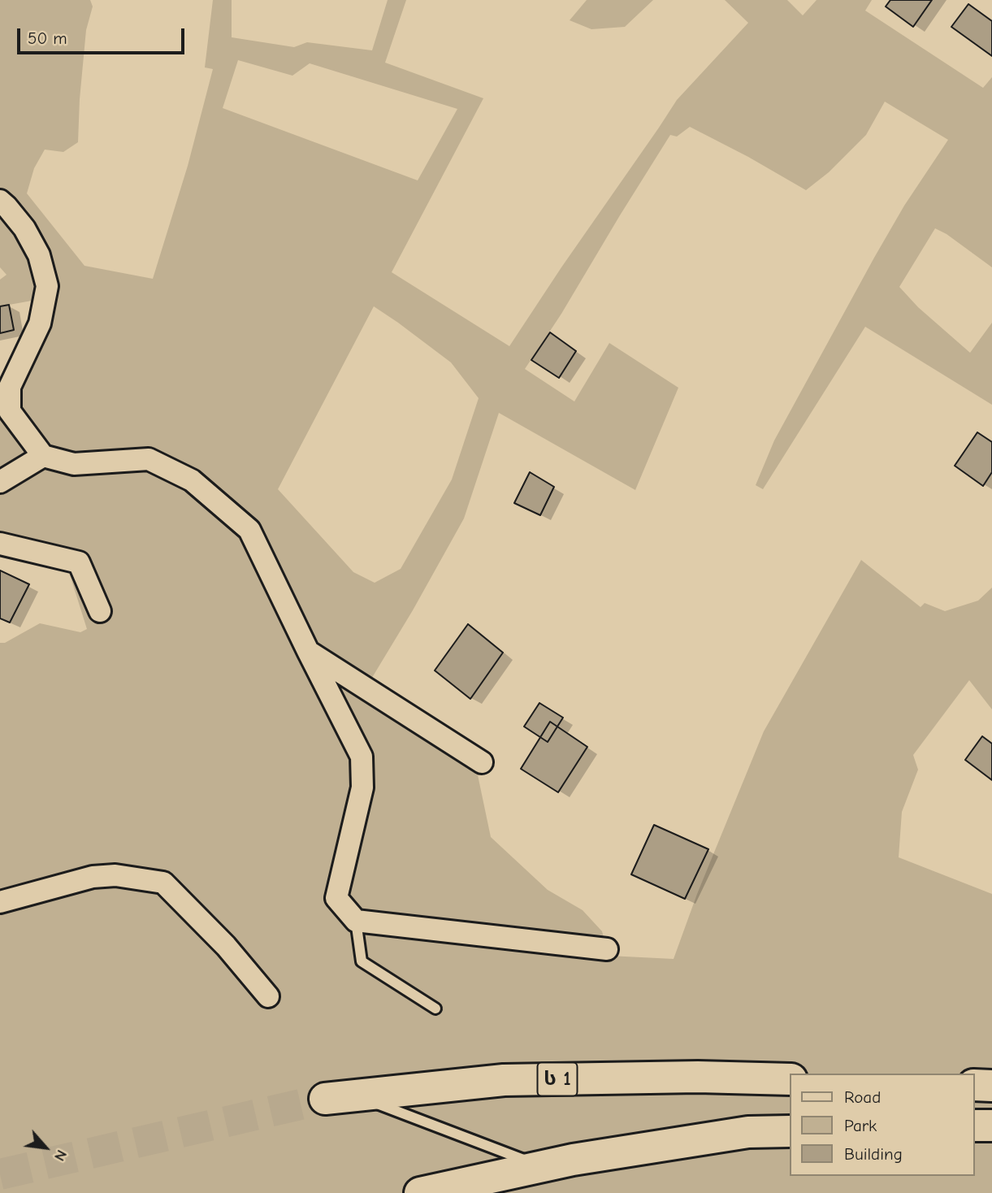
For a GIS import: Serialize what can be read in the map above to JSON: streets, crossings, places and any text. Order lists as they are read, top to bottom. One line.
{"streets":{"highway":["ს 1"]},"legend":["Road","Park","Building"],"scale_bar":"50 m","north":"bottom right"}
